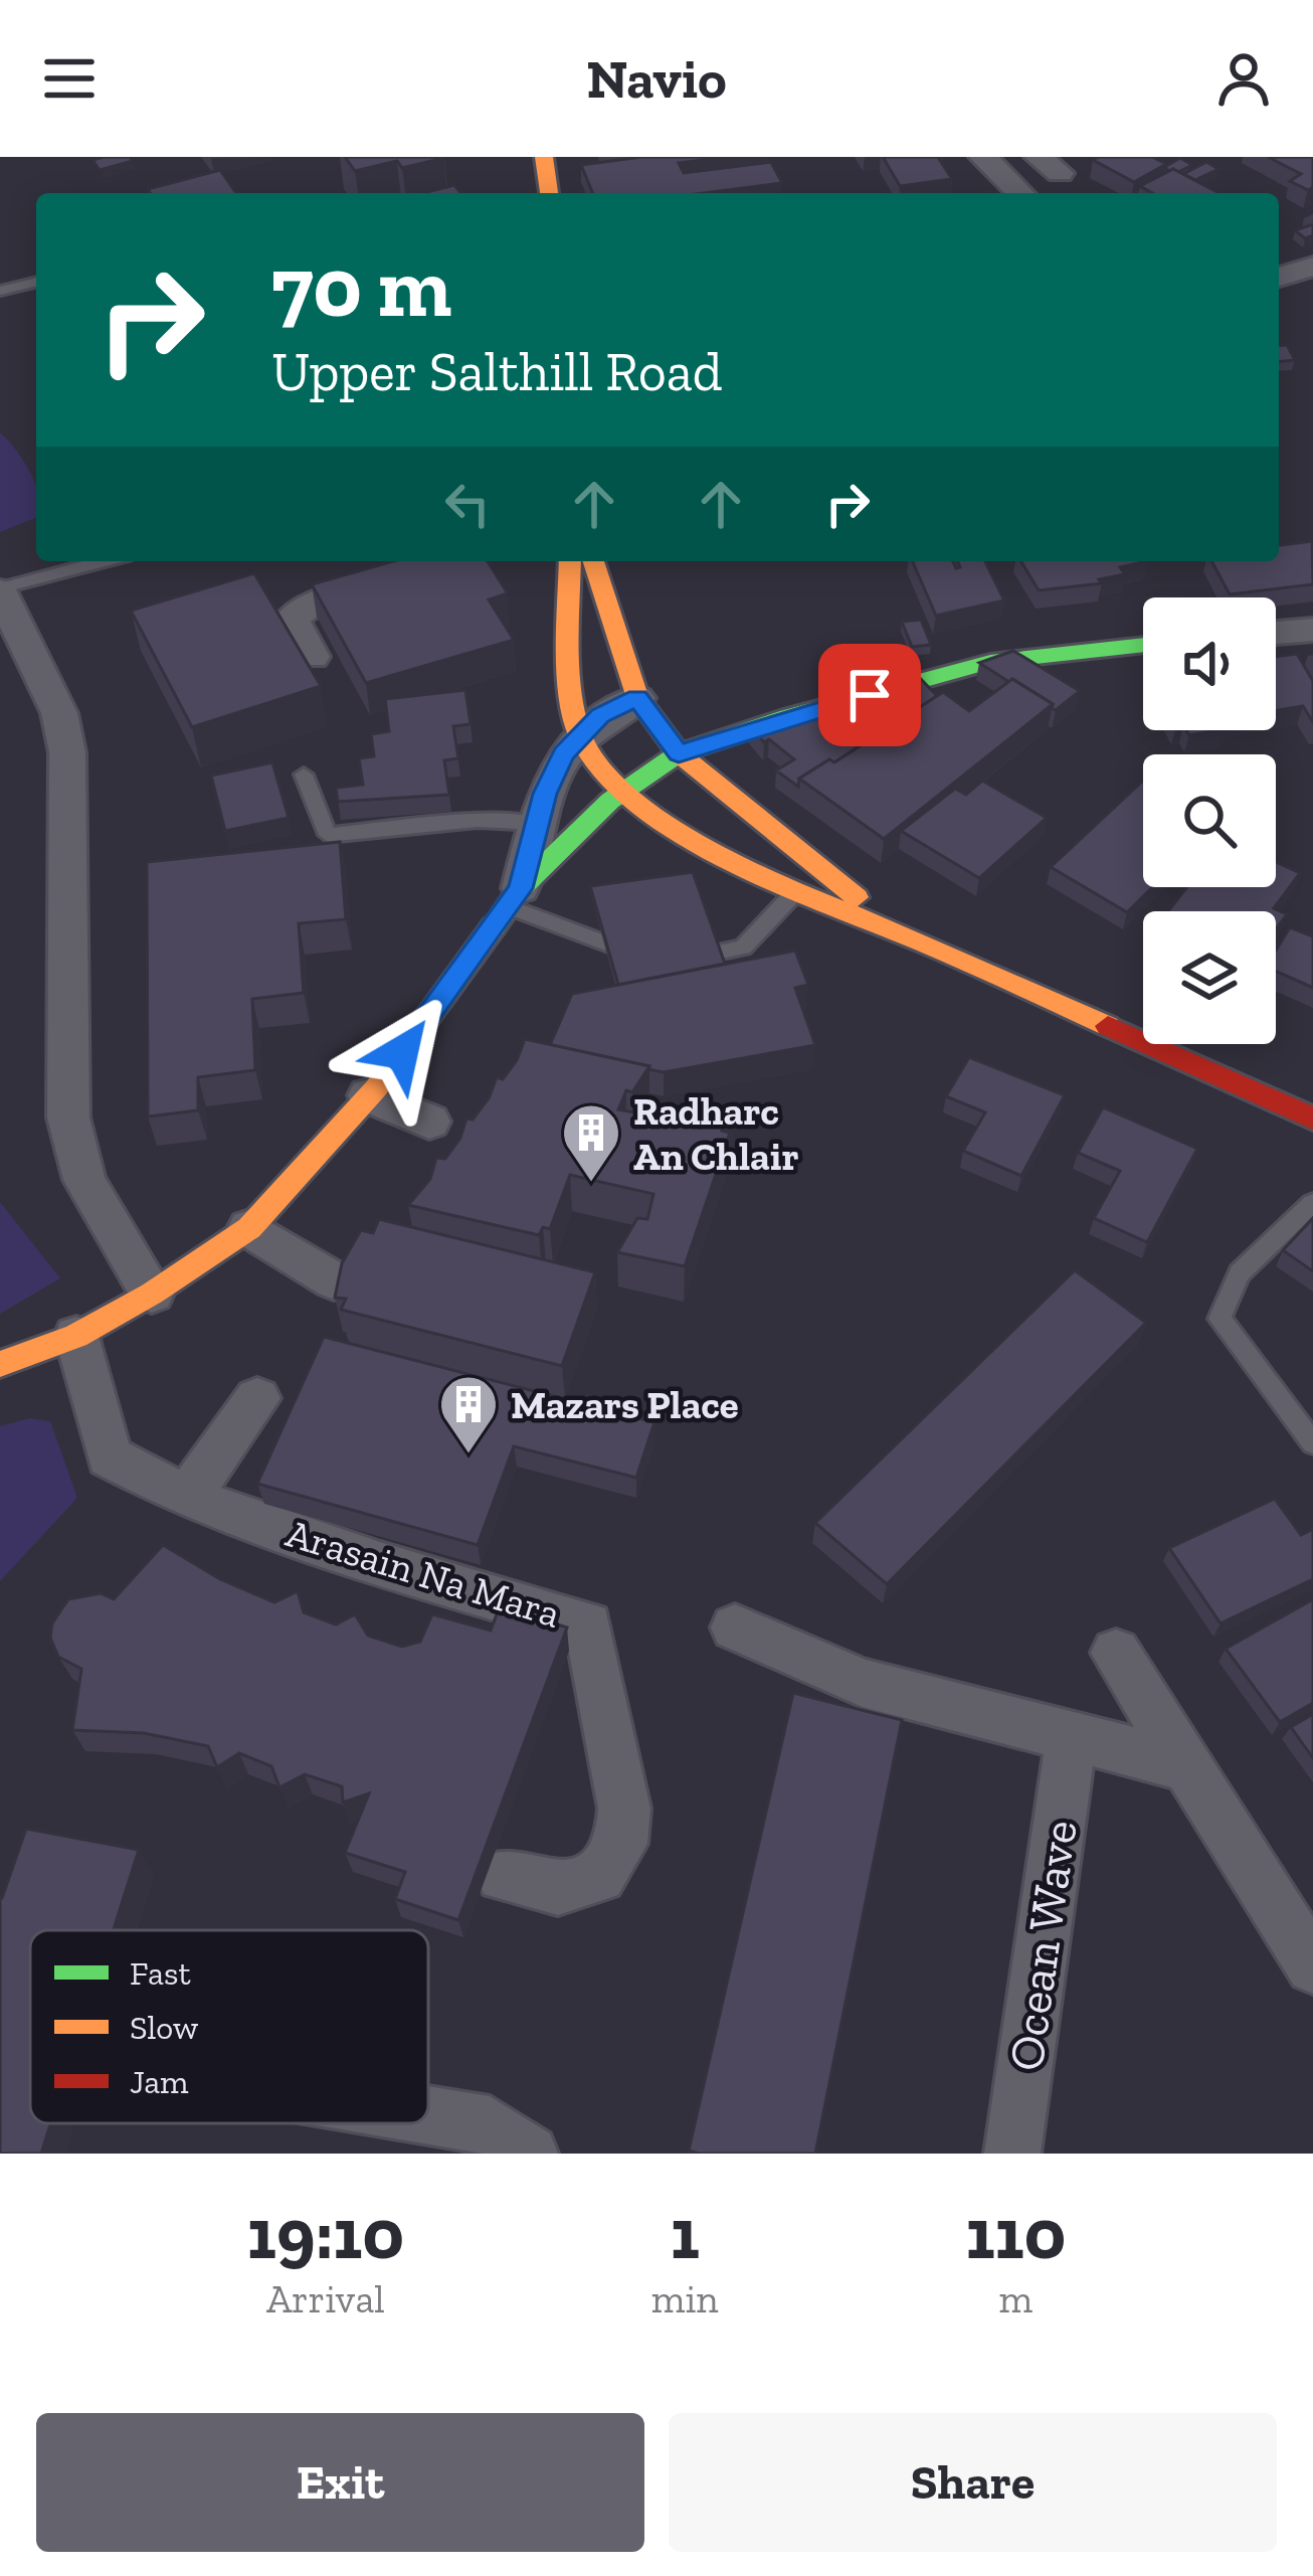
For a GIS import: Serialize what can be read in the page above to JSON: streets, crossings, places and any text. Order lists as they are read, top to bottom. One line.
{"streets":{"street":["Arasain Na Mara","Ocean Wave"]},"places":{"building":["Radharc An Chlair","Mazars Place"]},"legend":["Fast","Slow","Jam"],"page":{"header":"Navio","turn":["70 m","Upper Salthill Road"],"eta":["19:10","Arrival","1","min","110","m"],"buttons":["Exit","Share"]}}
